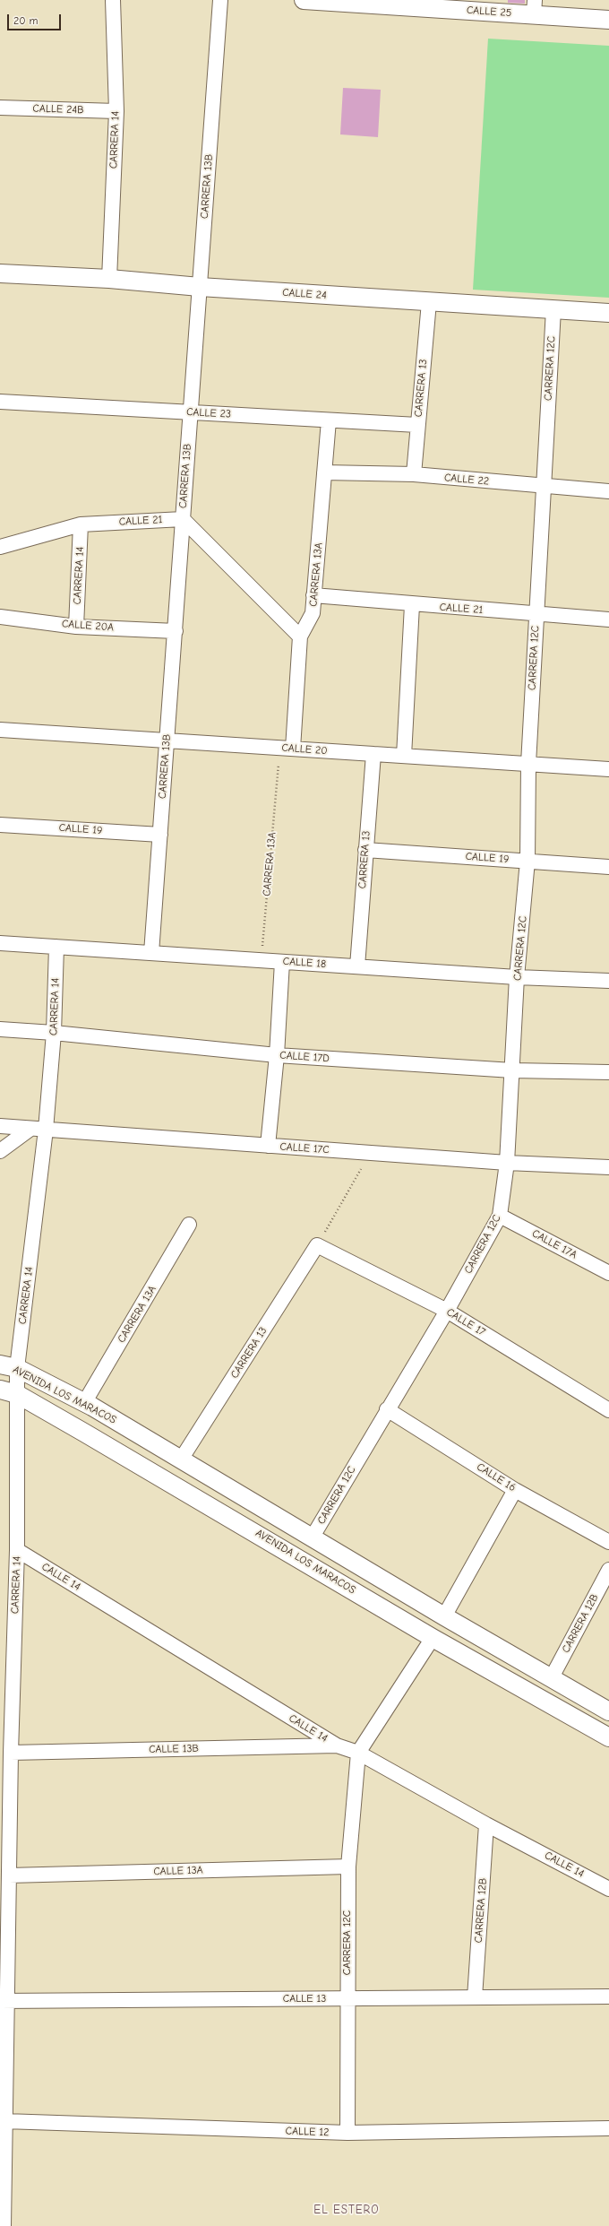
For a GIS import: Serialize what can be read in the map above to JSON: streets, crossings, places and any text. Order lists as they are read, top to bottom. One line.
{"streets":{"street":["CALLE 25","CALLE 24B","CARRERA 14","CARRERA 13B","CALLE 24","CARRERA 12C","CARRERA 13","CALLE 23","CALLE 22","CALLE 21","CARRERA 13A","CALLE 20A","CALLE 20","CALLE 19","CALLE 18","CALLE 17D","CALLE 17C","CALLE 17A","CALLE 17","AVENIDA LOS MARACOS","CALLE 16","CALLE 14","CARRERA 12B","CALLE 13B","CALLE 13A","CALLE 13","CALLE 12"]},"crossings":[["CALLE 24B","CARRERA 14"],["CARRERA 14","CALLE 24"],["CARRERA 14","CALLE 21"],["CARRERA 14","CALLE 20A"],["CARRERA 14","CALLE 18"],["CARRERA 14","CALLE 17D"],["CARRERA 14","CALLE 17C"],["CARRERA 14","AVENIDA LOS MARACOS"],["CARRERA 14","CALLE 14"],["CARRERA 14","CALLE 13B"],["CARRERA 14","CALLE 13A"],["CARRERA 14","CALLE 13"],["CARRERA 14","CALLE 12"],["CARRERA 13B","CALLE 24"],["CARRERA 13B","CALLE 23"],["CARRERA 13B","CALLE 21"],["CARRERA 13B","CALLE 20A"],["CARRERA 13B","CALLE 20"],["CARRERA 13B","CALLE 19"],["CARRERA 13B","CALLE 18"],["CALLE 24","CARRERA 12C"],["CALLE 24","CARRERA 13"],["CARRERA 12C","CALLE 22"],["CARRERA 12C","CALLE 21"],["CARRERA 12C","CALLE 20"],["CARRERA 12C","CALLE 19"],["CARRERA 12C","CALLE 18"],["CARRERA 12C","CALLE 17D"],["CARRERA 12C","CALLE 17C"],["CARRERA 12C","CALLE 17A"],["CARRERA 12C","CALLE 17"],["CARRERA 12C","AVENIDA LOS MARACOS"],["CARRERA 12C","CALLE 16"],["CARRERA 12C","CALLE 14"],["CARRERA 12C","CALLE 13A"],["CARRERA 12C","CALLE 13"],["CARRERA 12C","CALLE 12"],["CARRERA 13","CALLE 23"],["CARRERA 13","CALLE 22"],["CARRERA 13","CALLE 20"],["CARRERA 13","CALLE 19"],["CARRERA 13","CALLE 18"],["CARRERA 13","CALLE 17"],["CARRERA 13","AVENIDA LOS MARACOS"],["CALLE 23","CARRERA 13A"],["CALLE 22","CARRERA 13A"],["CALLE 21","CARRERA 13A"],["CARRERA 13A","CALLE 20"],["CARRERA 13A","CALLE 18"],["CARRERA 13A","AVENIDA LOS MARACOS"],["AVENIDA LOS MARACOS","CARRERA 12B"],["CALLE 14","CARRERA 12B"],["CALLE 14","CALLE 13B"],["CARRERA 12B","CALLE 13"]],"districts":["EL ESTERO"],"scale_bar":"20 m"}
